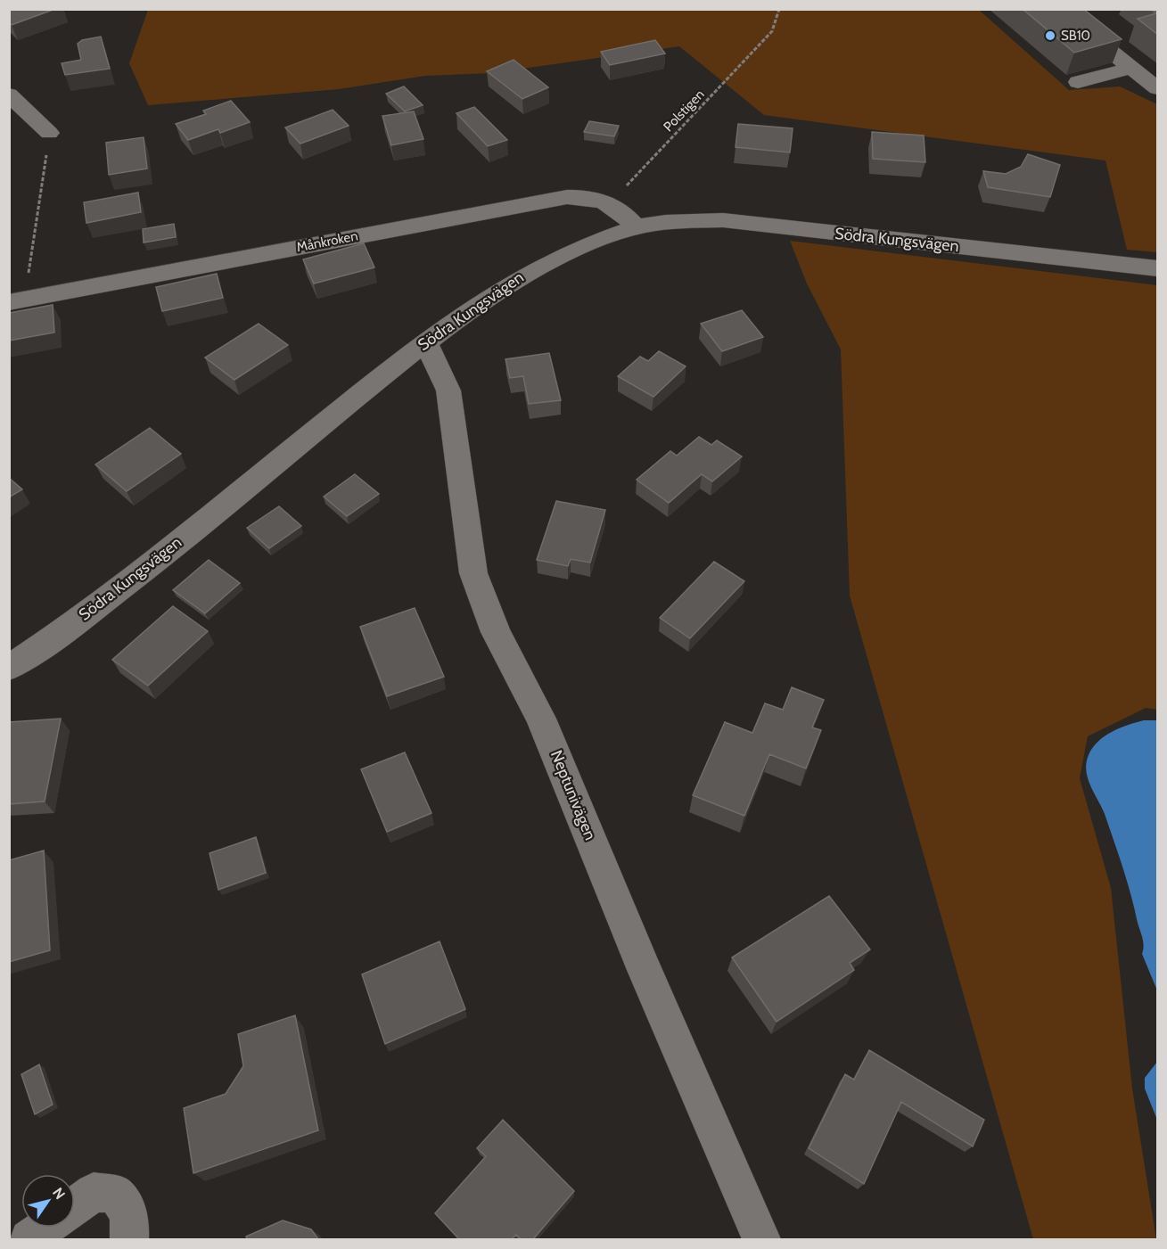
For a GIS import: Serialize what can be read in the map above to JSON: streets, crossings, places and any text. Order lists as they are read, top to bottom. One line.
{"streets":{"street":["Södra Kungsvägen","Månkroken","Neptunivägen"],"path":["Polstigen"]},"crossings":[["Polstigen","Månkroken"],["Södra Kungsvägen","Månkroken"],["Södra Kungsvägen","Neptunivägen"]],"places":["SB10"],"north":"top right"}
